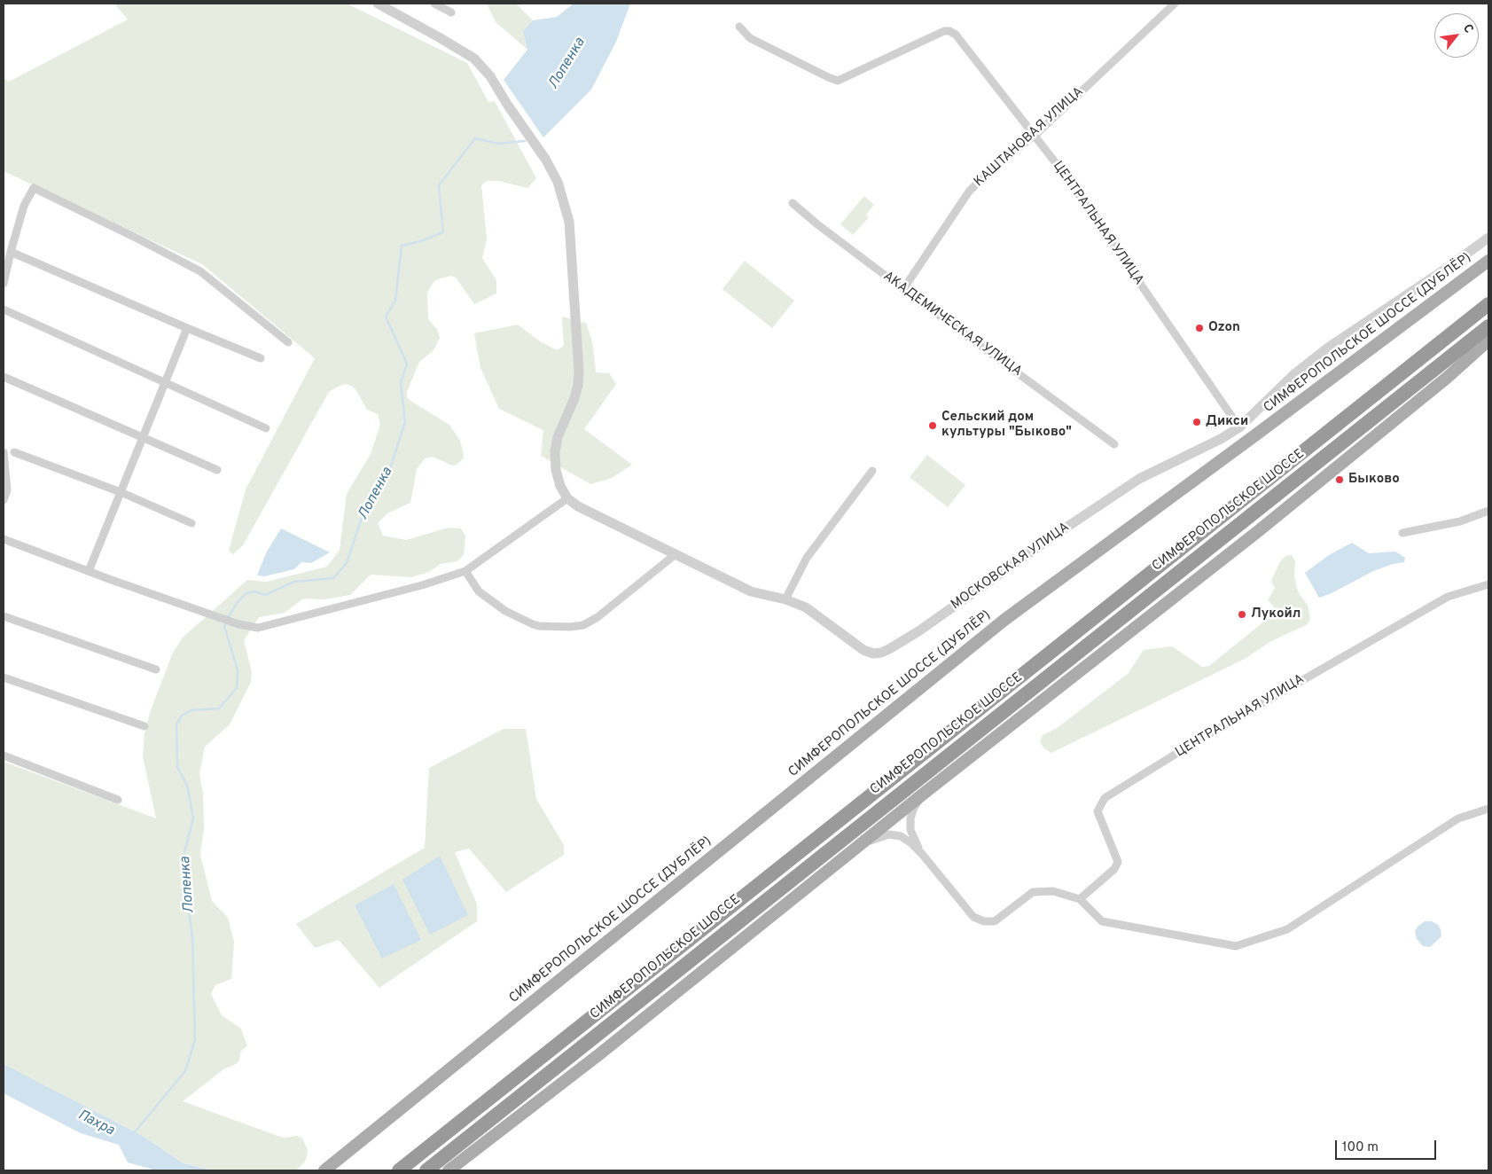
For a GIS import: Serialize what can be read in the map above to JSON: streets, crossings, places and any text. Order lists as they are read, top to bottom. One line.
{"streets":{"highway":["СИМФЕРОПОЛЬСКОЕ ШОССЕ"],"main road":["СИМФЕРОПОЛЬСКОЕ ШОССЕ (ДУБЛЁР)"],"street":["КАШТАНОВАЯ УЛИЦА","ЦЕНТРАЛЬНАЯ УЛИЦА","АКАДЕМИЧЕСКАЯ УЛИЦА","МОСКОВСКАЯ УЛИЦА"]},"crossings":[["КАШТАНОВАЯ УЛИЦА","ЦЕНТРАЛЬНАЯ УЛИЦА"],["КАШТАНОВАЯ УЛИЦА","АКАДЕМИЧЕСКАЯ УЛИЦА"],["ЦЕНТРАЛЬНАЯ УЛИЦА","МОСКОВСКАЯ УЛИЦА"]],"water":["Лопенка","Пахра"],"places":["Ozon","Дикси","Сельский дом культуры \"Быково\"","Быково","Лукойл"],"scale_bar":"100 m","north":"top right"}
